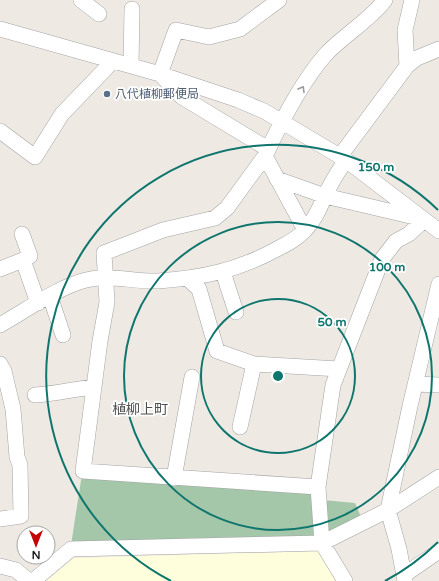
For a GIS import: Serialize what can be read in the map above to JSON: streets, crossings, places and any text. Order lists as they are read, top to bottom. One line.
{"districts":["植柳上町"],"places":["八代植柳郵便局"],"north":"bottom","rings":["150 m","100 m","50 m"]}
